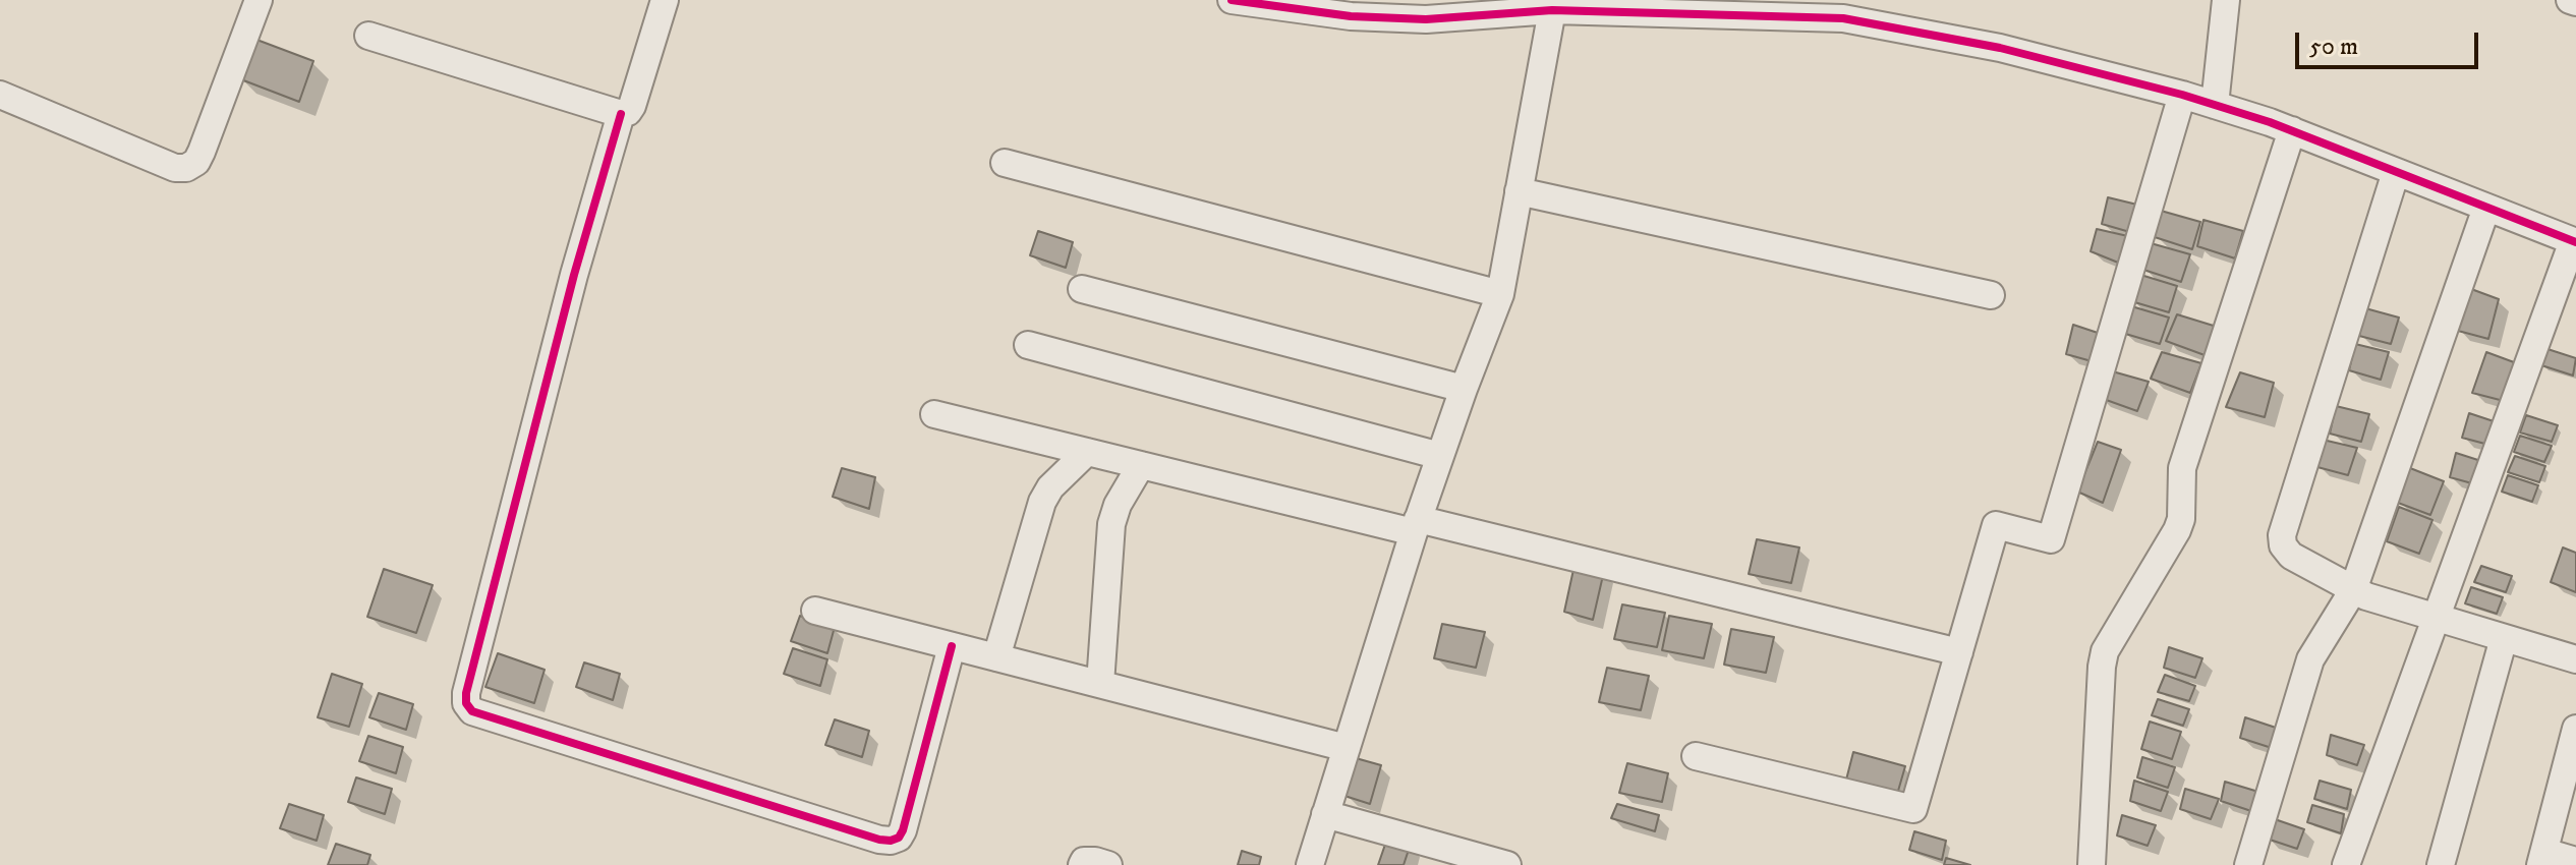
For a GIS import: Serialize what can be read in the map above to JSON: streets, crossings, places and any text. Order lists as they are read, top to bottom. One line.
{"scale_bar":"50 m"}
